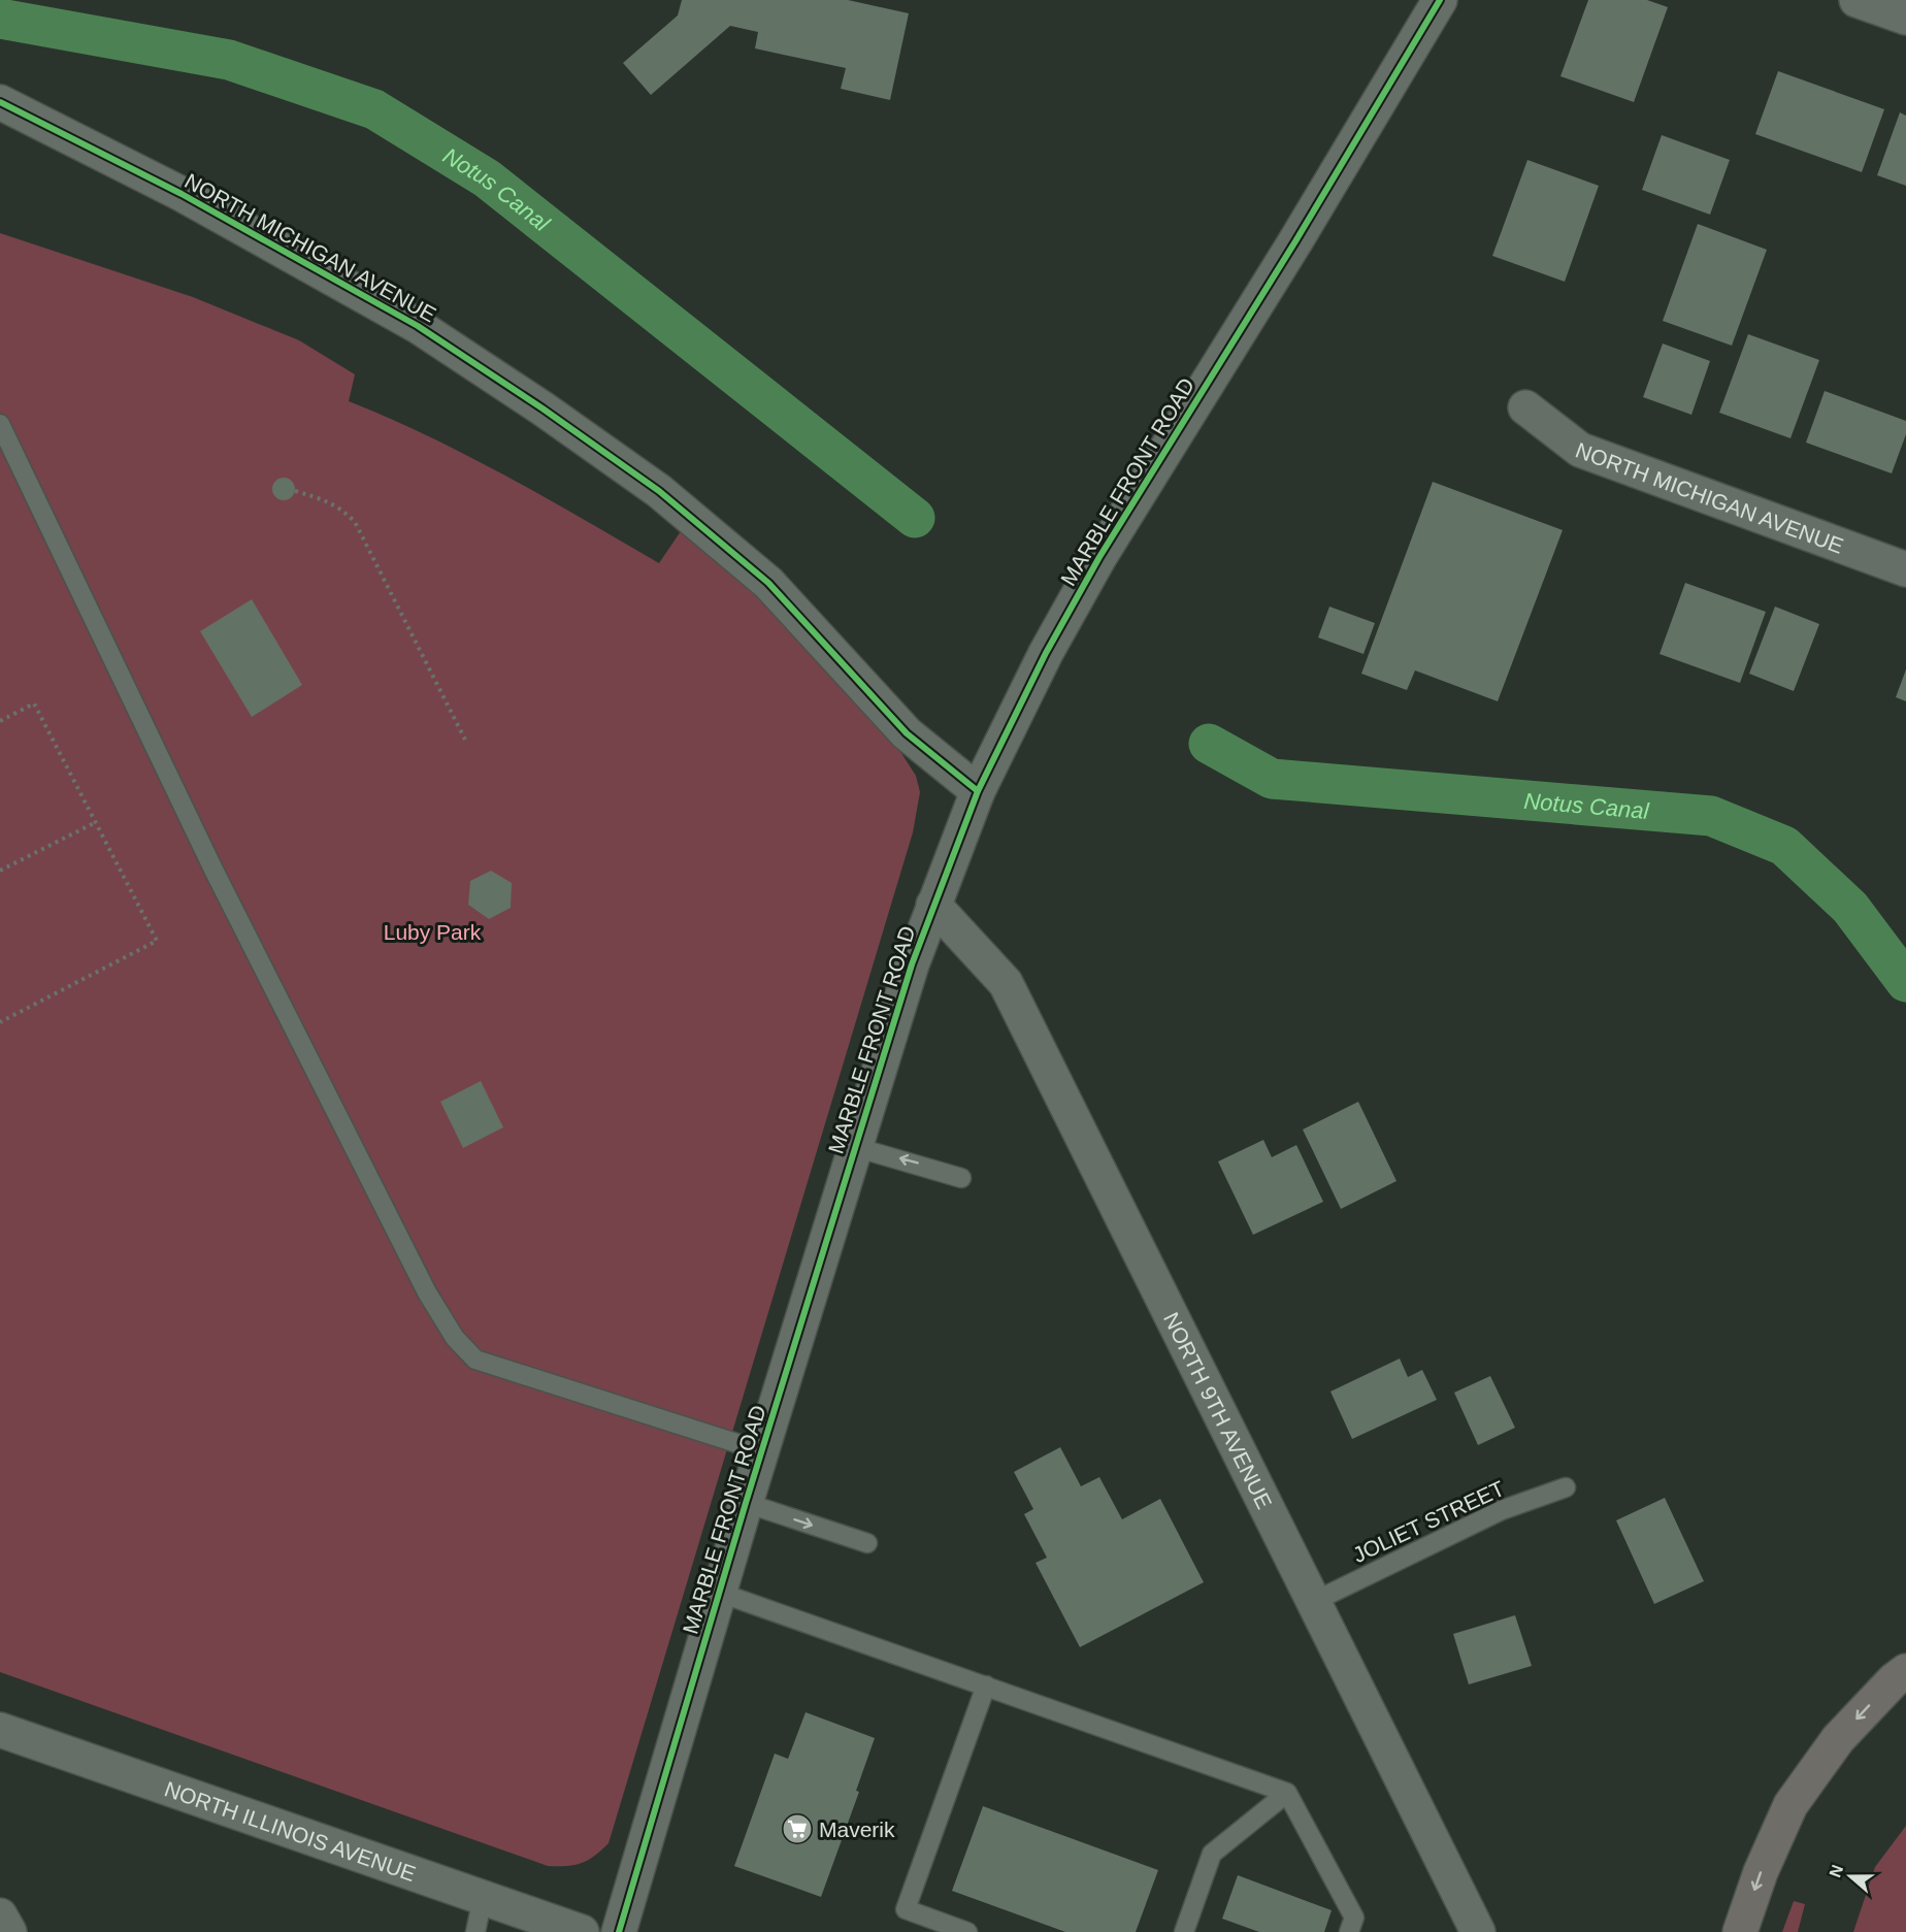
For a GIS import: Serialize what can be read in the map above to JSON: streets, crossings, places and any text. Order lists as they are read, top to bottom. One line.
{"streets":{"street":["NORTH MICHIGAN AVENUE","MARBLE FRONT ROAD","NORTH 9TH AVENUE","NORTH ILLINOIS AVENUE"],"lane":["JOLIET STREET"]},"crossings":[["NORTH MICHIGAN AVENUE","MARBLE FRONT ROAD"],["MARBLE FRONT ROAD","NORTH 9TH AVENUE"],["NORTH 9TH AVENUE","JOLIET STREET"]],"water":["Notus Canal"],"parks":["Luby Park"],"places":{"supermarket":["Maverik"]},"north":"left"}
